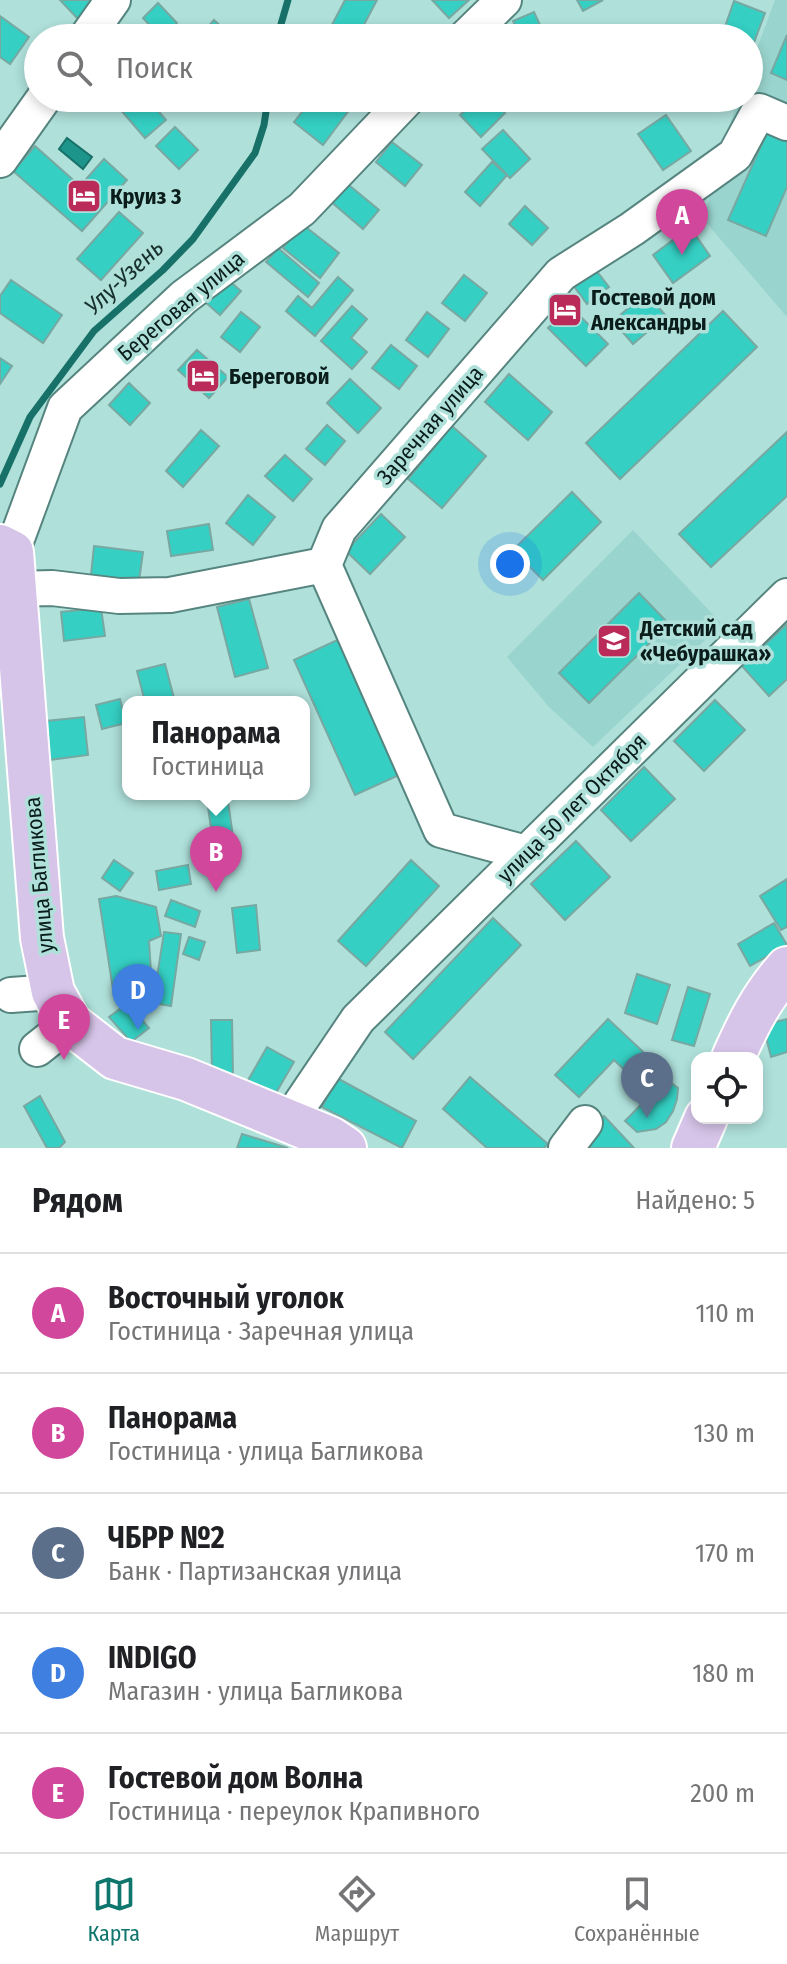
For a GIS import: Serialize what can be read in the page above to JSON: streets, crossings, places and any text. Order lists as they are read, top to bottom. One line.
{"streets":{"main road":["улица Багликова"],"street":["Береговая улица","Заречная улица","улица 50 лет Октября"]},"crossings":[["Береговая улица","улица Багликова"]],"water":["Улу-Узень"],"places":{"hotel":["Круиз 3","Гостевой дом Александры","Береговой"],"school or university":["Детский сад «Чебурашка»"]},"page":{"search":"Поиск","pins":["A","B","D","E","C"],"popup":["Панорама","Гостиница"],"heading":["Рядом","Найдено: 5"],"list":[{"mark":"A","name":"Восточный уголок","note":"Гостиница · Заречная улица","value":"110 m"},{"mark":"B","name":"Панорама","note":"Гостиница · улица Багликова","value":"130 m"},{"mark":"C","name":"ЧБРР №2","note":"Банк · Партизанская улица","value":"170 m"},{"mark":"D","name":"INDIGO","note":"Магазин · улица Багликова","value":"180 m"},{"mark":"E","name":"Гостевой дом Волна","note":"Гостиница · переулок Крапивного","value":"200 m"}],"nav":["Карта","Маршрут","Сохранённые"]}}
